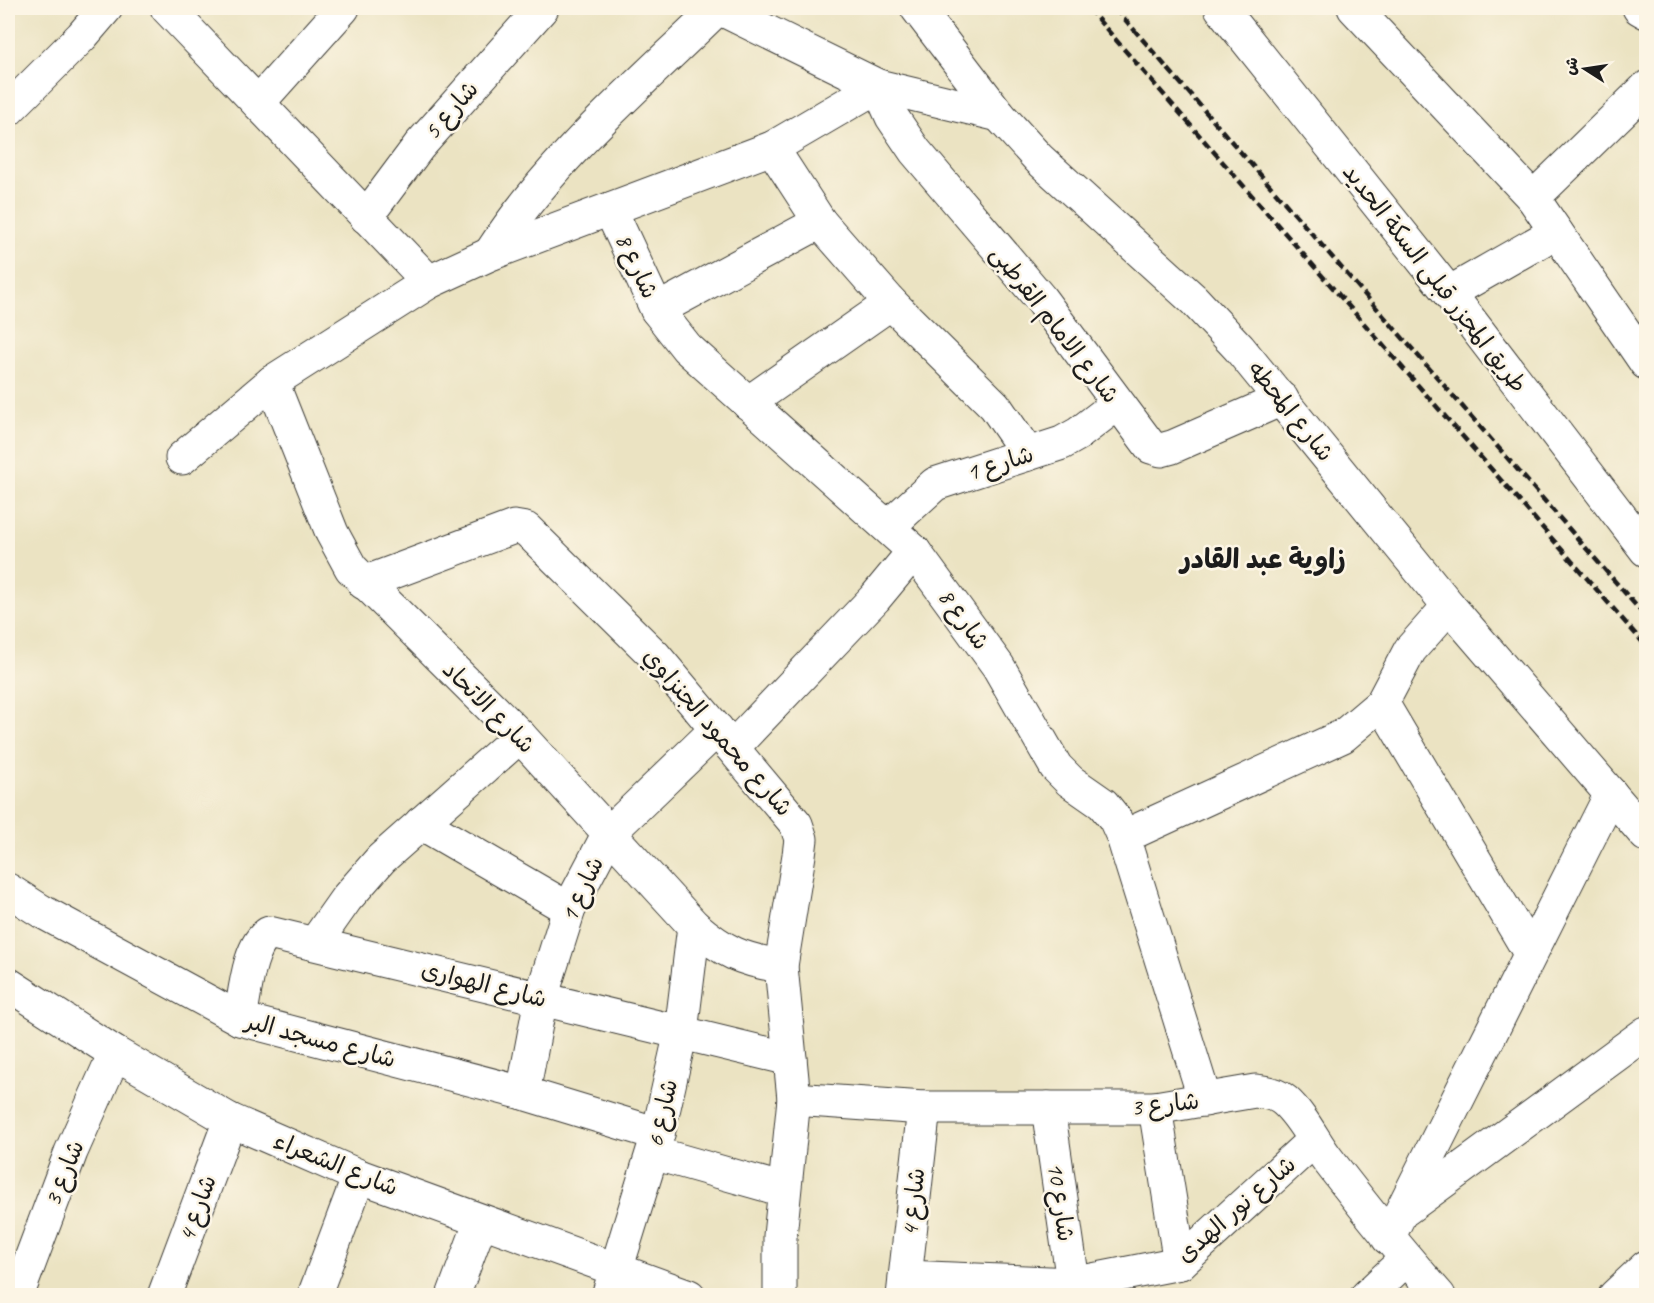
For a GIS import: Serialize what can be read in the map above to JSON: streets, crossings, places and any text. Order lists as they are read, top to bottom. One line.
{"streets":{"street":["شارع 5","شارع 8","طريق المجزر قبلى السكة الحديد","شارع الامام القرطبى","شارع المحطه","شارع 1","شارع الاتحاد","شارع محمود الجنزاوي","شارع الهوارى","شارع مسجد البر","شارع 3","شارع 6","شارع الشعراء","شارع 4","شارع 10","شارع نور الهدى"]},"crossings":[["شارع 8","شارع 1"],["شارع 8","شارع 3"],["شارع الامام القرطبى","شارع المحطه"],["شارع الامام القرطبى","شارع 1"],["شارع 1","شارع الاتحاد"],["شارع 1","شارع محمود الجنزاوي"],["شارع 1","شارع الهوارى"],["شارع 1","شارع مسجد البر"],["شارع الاتحاد","شارع محمود الجنزاوي"],["شارع الاتحاد","شارع 6"],["شارع محمود الجنزاوي","شارع الهوارى"],["شارع محمود الجنزاوي","شارع مسجد البر"],["شارع محمود الجنزاوي","شارع 3"],["شارع الهوارى","شارع مسجد البر"],["شارع الهوارى","شارع 6"],["شارع مسجد البر","شارع 6"],["شارع 3","شارع الشعراء"],["شارع 3","شارع 4"],["شارع 3","شارع 10"],["شارع 3","شارع نور الهدى"],["شارع 6","شارع الشعراء"],["شارع الشعراء","شارع 4"],["شارع 4","شارع نور الهدى"],["شارع 10","شارع نور الهدى"]],"districts":["زاوية عبد القادر"],"north":"left"}
